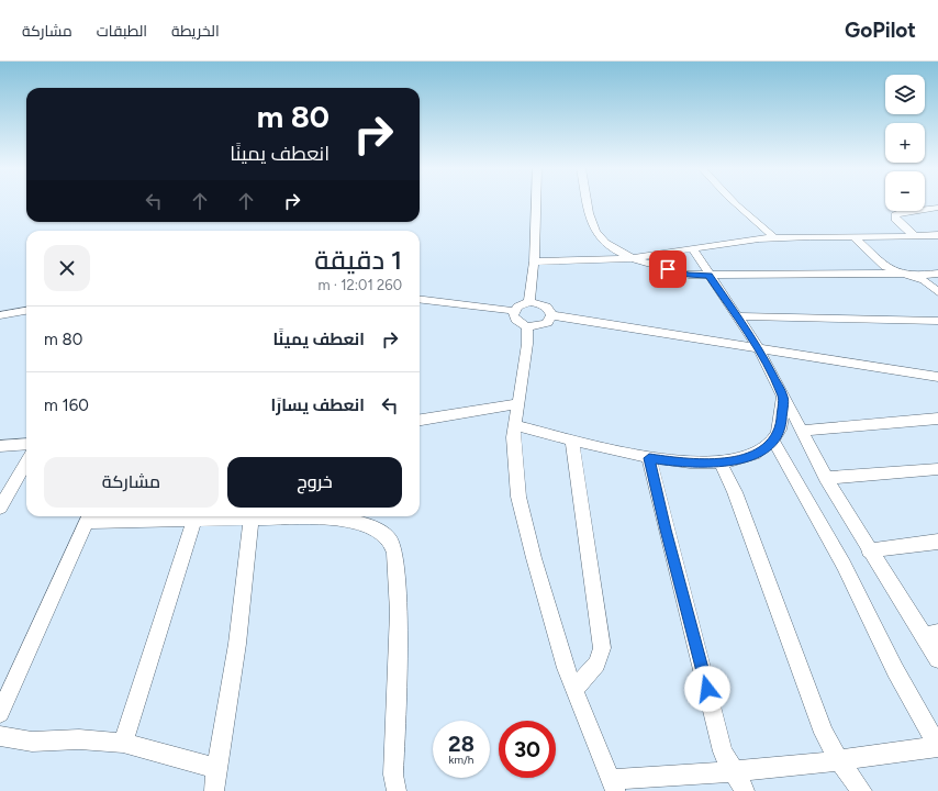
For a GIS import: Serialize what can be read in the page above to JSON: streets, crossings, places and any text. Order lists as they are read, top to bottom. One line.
{"page":{"header":"GoPilot","nav":["الخريطة","الطبقات","مشاركة"],"map_buttons":["+","−"],"turn":["80 m","انعطف يمينًا"],"heading":["1 دقيقة","260 m · 12:01"],"list":[{"name":"انعطف يمينًا","value":"80 m"},{"name":"انعطف يسارًا","value":"160 m"}],"buttons":["خروج","مشاركة"],"speed":"28 km/h","limit":"30"}}
